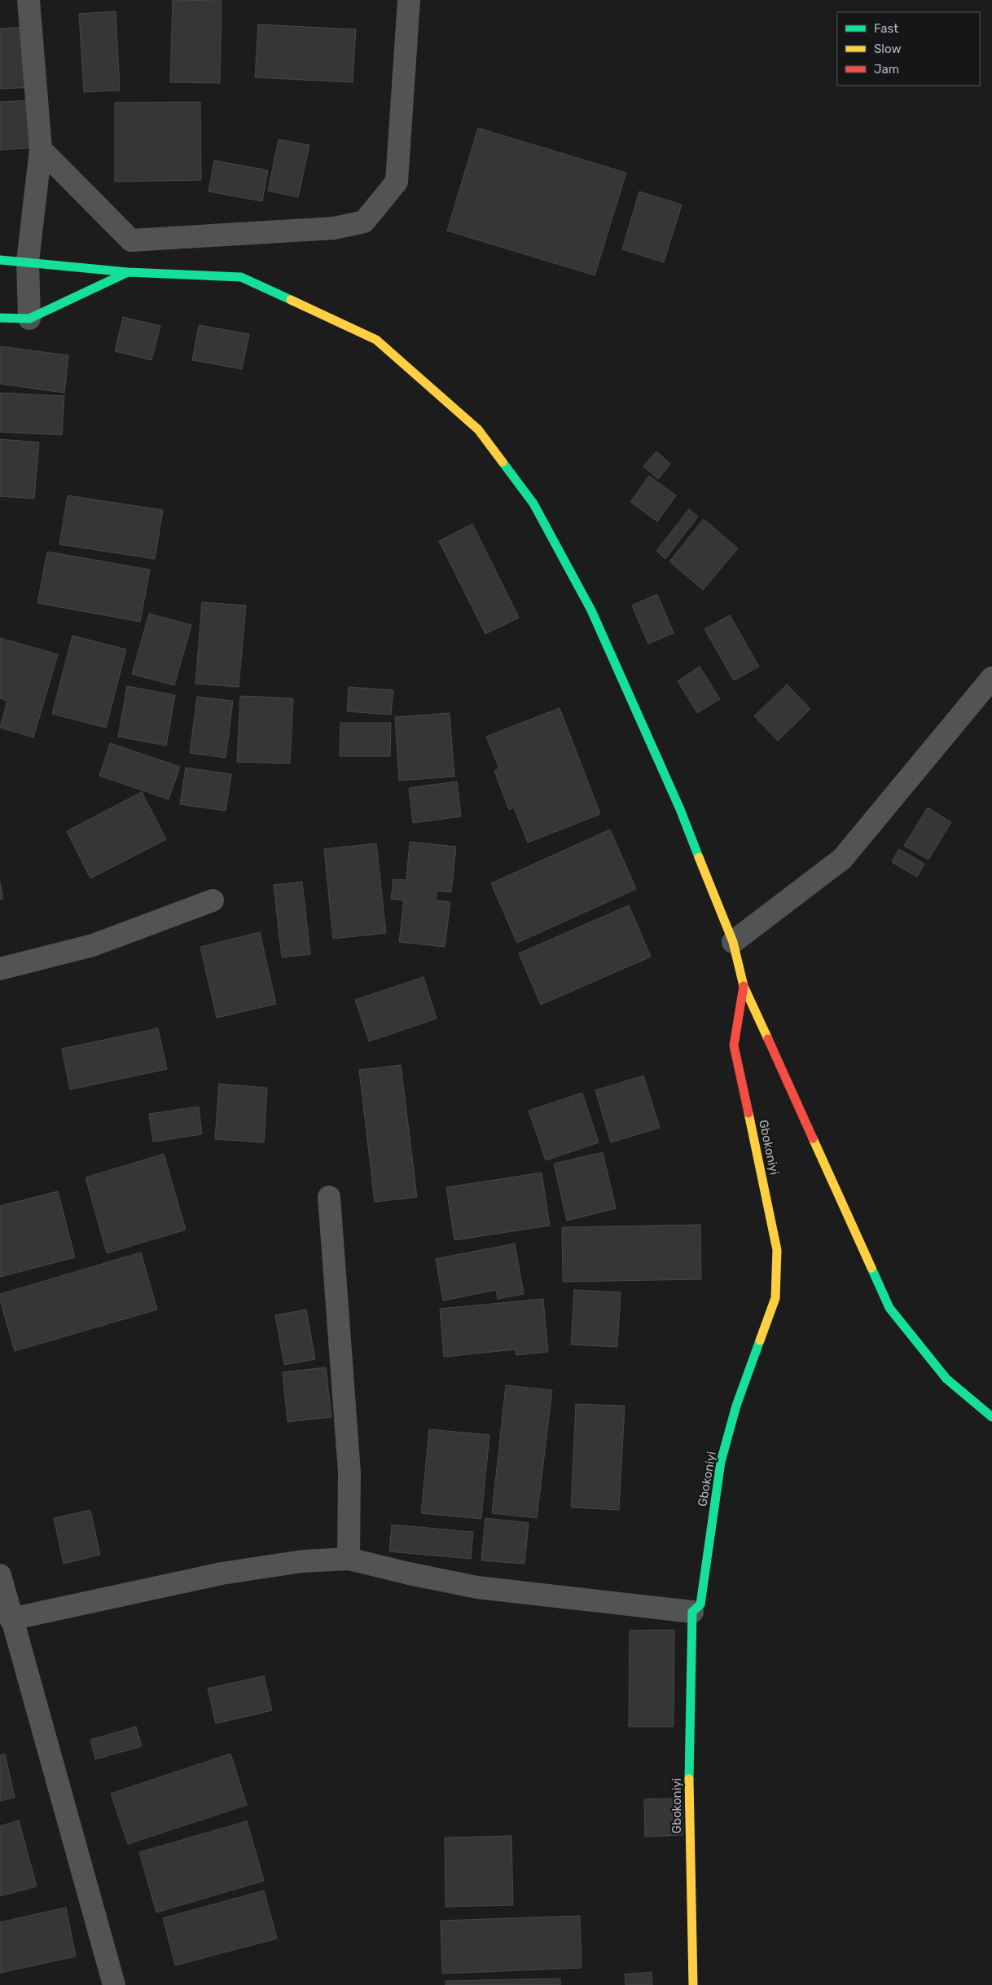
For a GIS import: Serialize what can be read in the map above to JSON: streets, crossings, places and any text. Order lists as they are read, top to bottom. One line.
{"streets":{"main road":["Gbokoniyi"]},"legend":["Fast","Slow","Jam"]}
